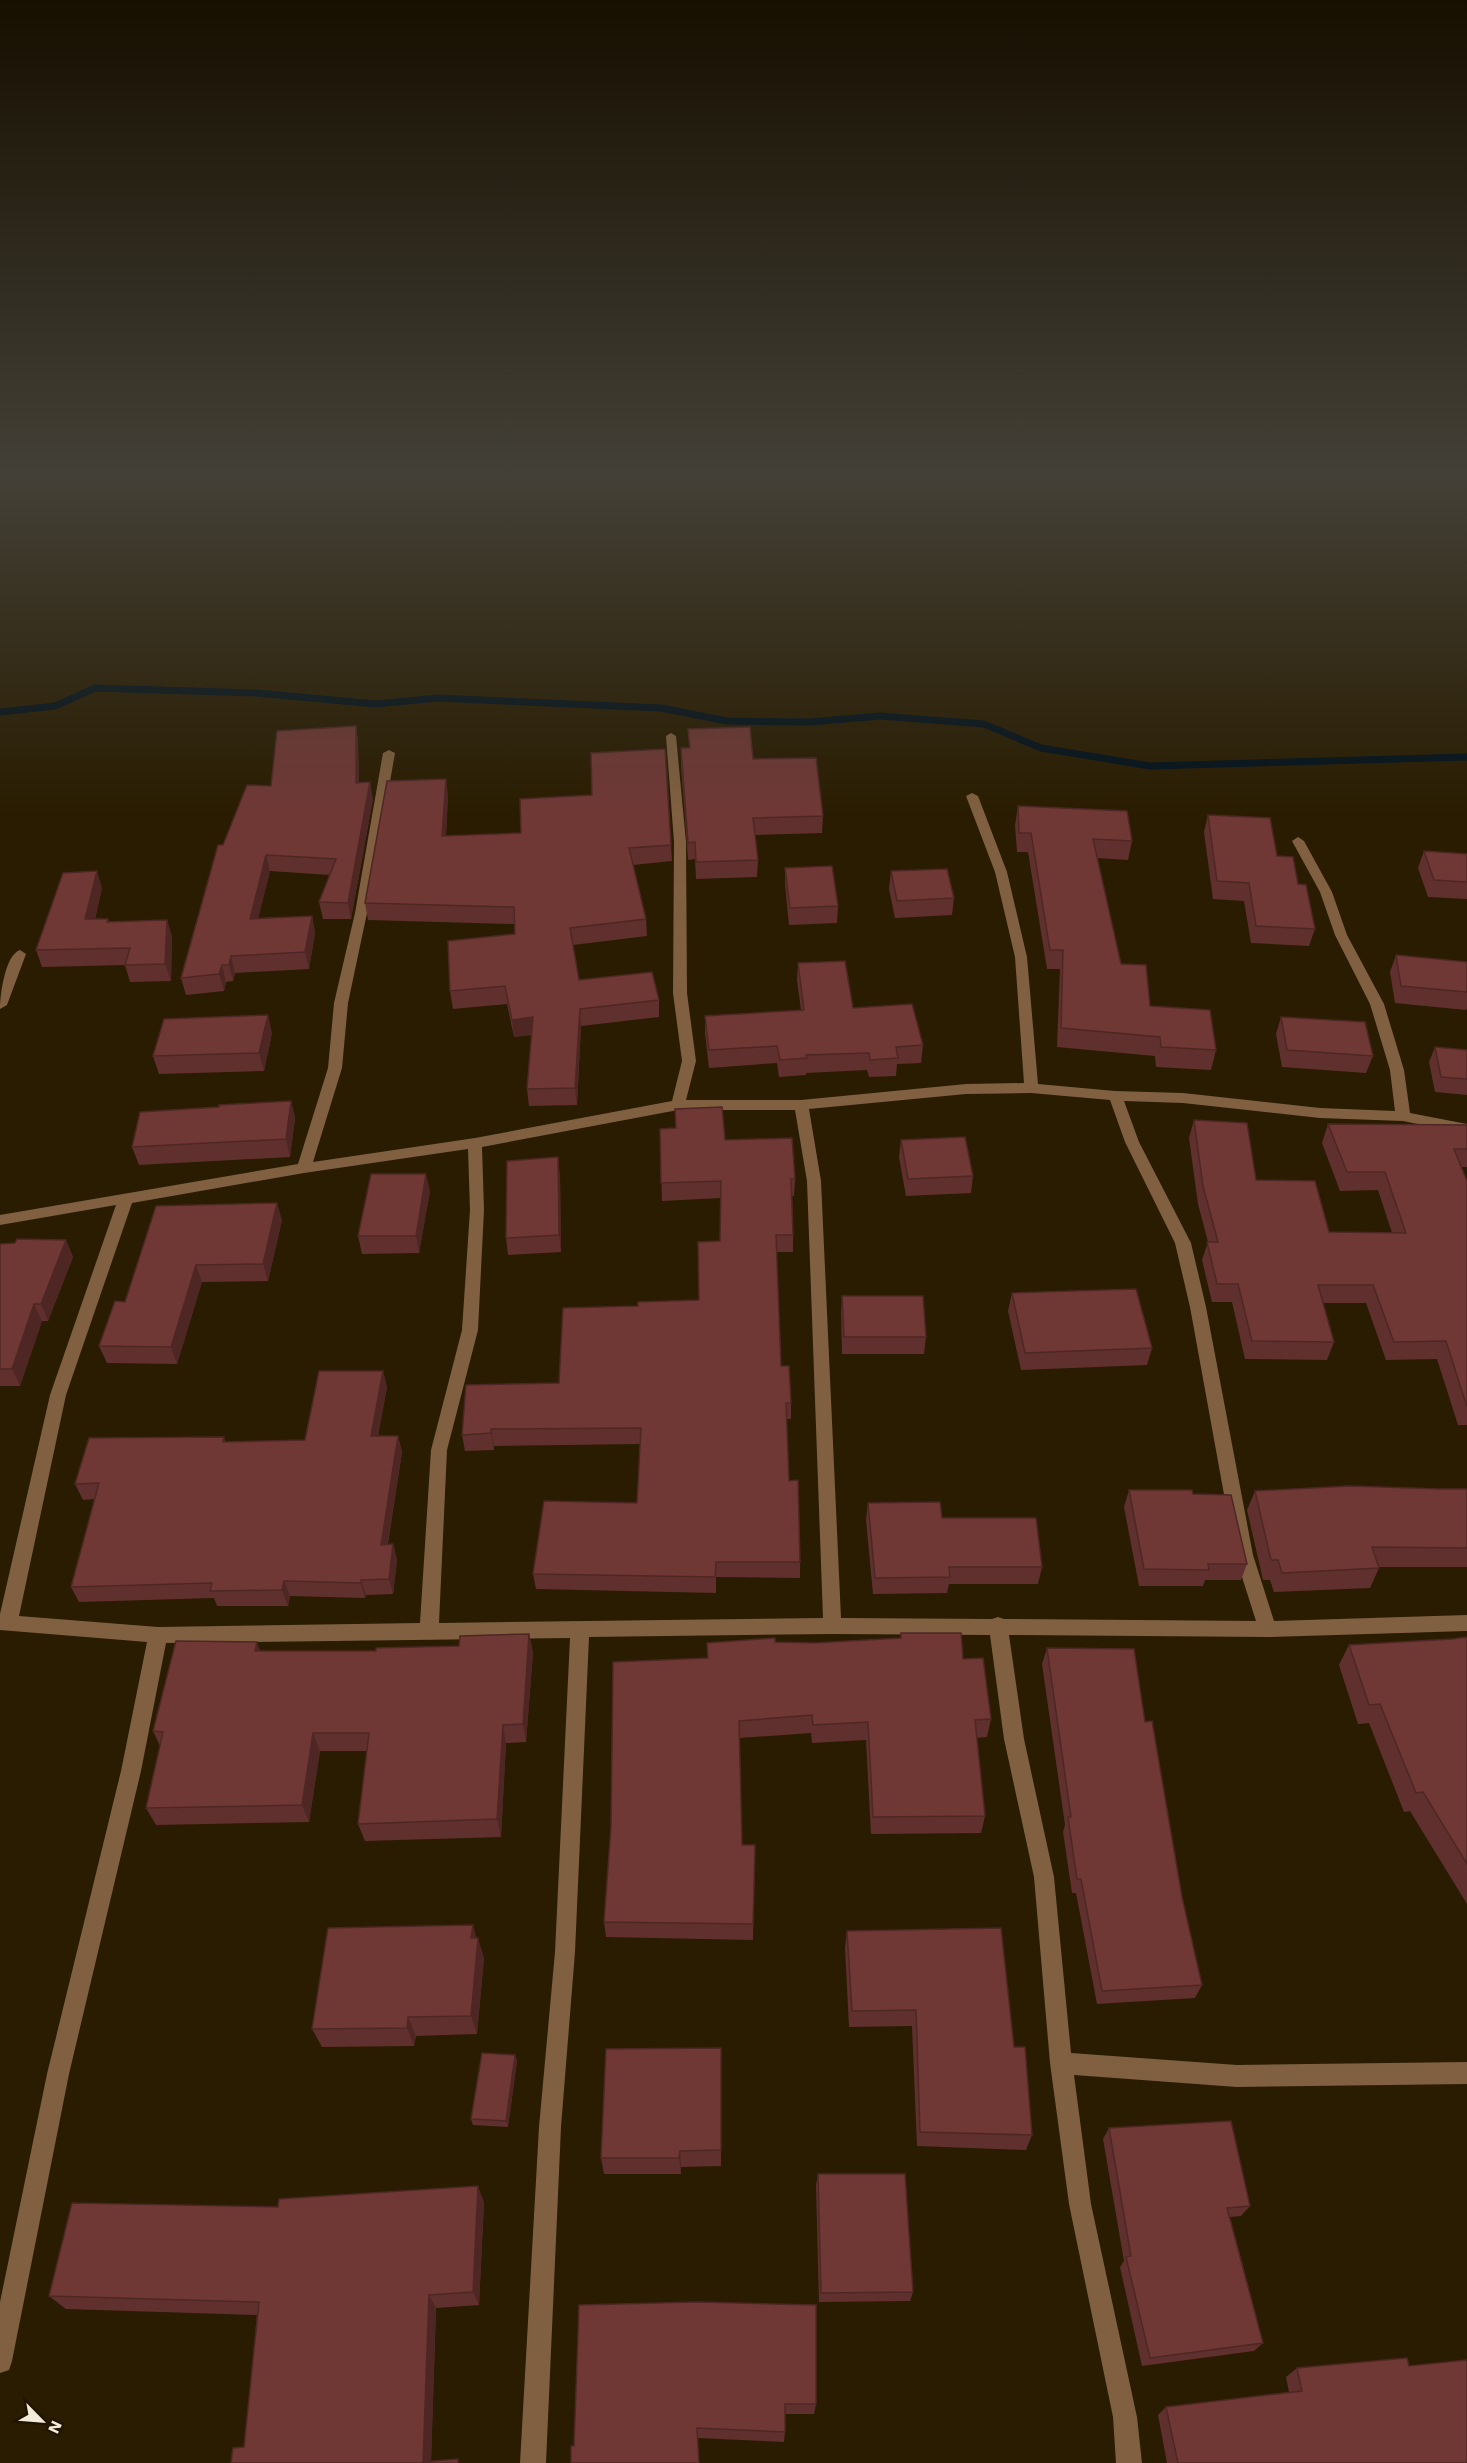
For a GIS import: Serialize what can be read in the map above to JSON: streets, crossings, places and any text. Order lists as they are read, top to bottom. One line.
{"north":"bottom right"}
